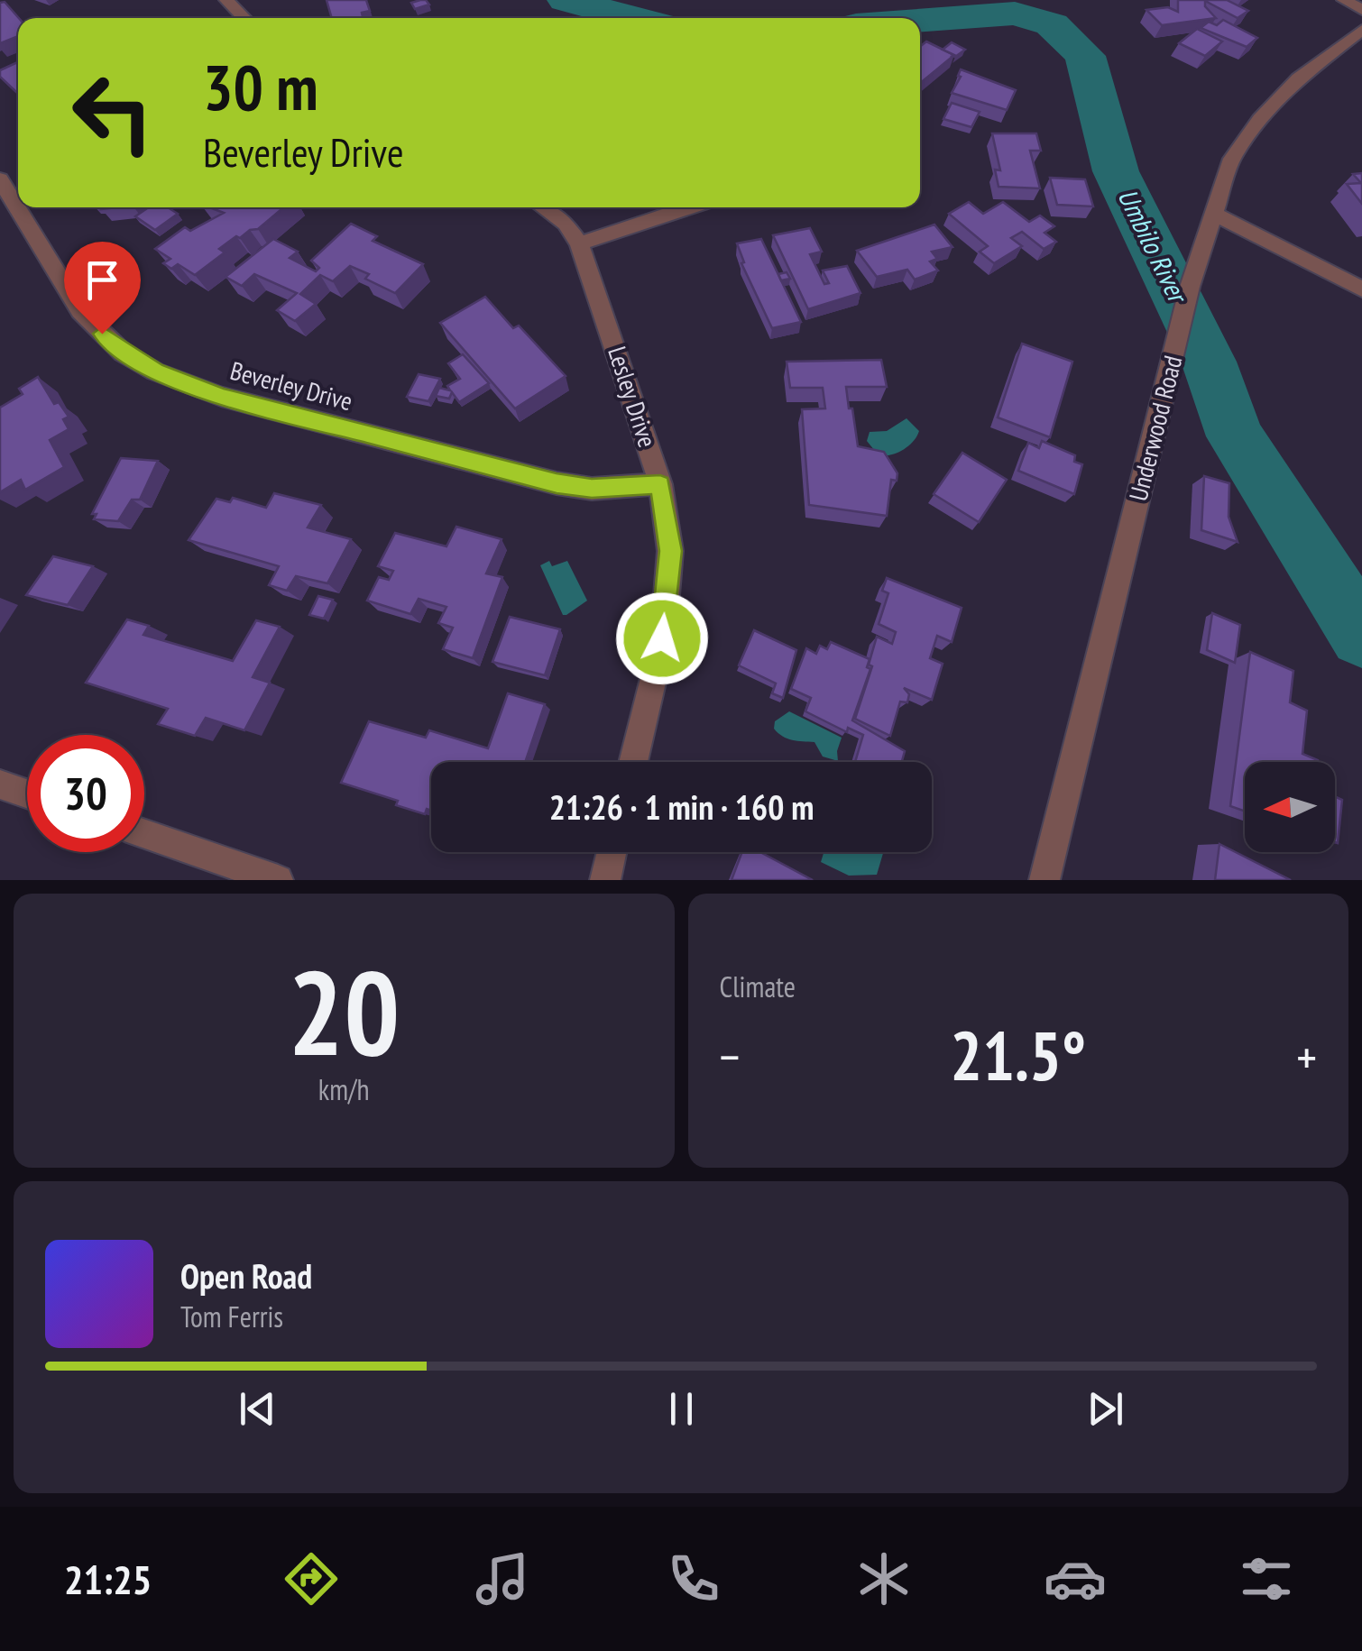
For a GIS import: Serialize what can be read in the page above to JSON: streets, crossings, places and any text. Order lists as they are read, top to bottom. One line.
{"streets":{"street":["Beverley Drive","Lesley Drive","Underwood Road"]},"crossings":[["Beverley Drive","Lesley Drive"]],"water":["Umbilo River"],"north":"left","page":{"turn":["30 m","Beverley Drive"],"limit":"30","trip":"21:26 · 1 min · 160 m","tile":[["20","km/h"],"Climate"],"heat":["−","21.5°","+"],"song":["Open Road","Tom Ferris"],"tabs":"21:25"}}
